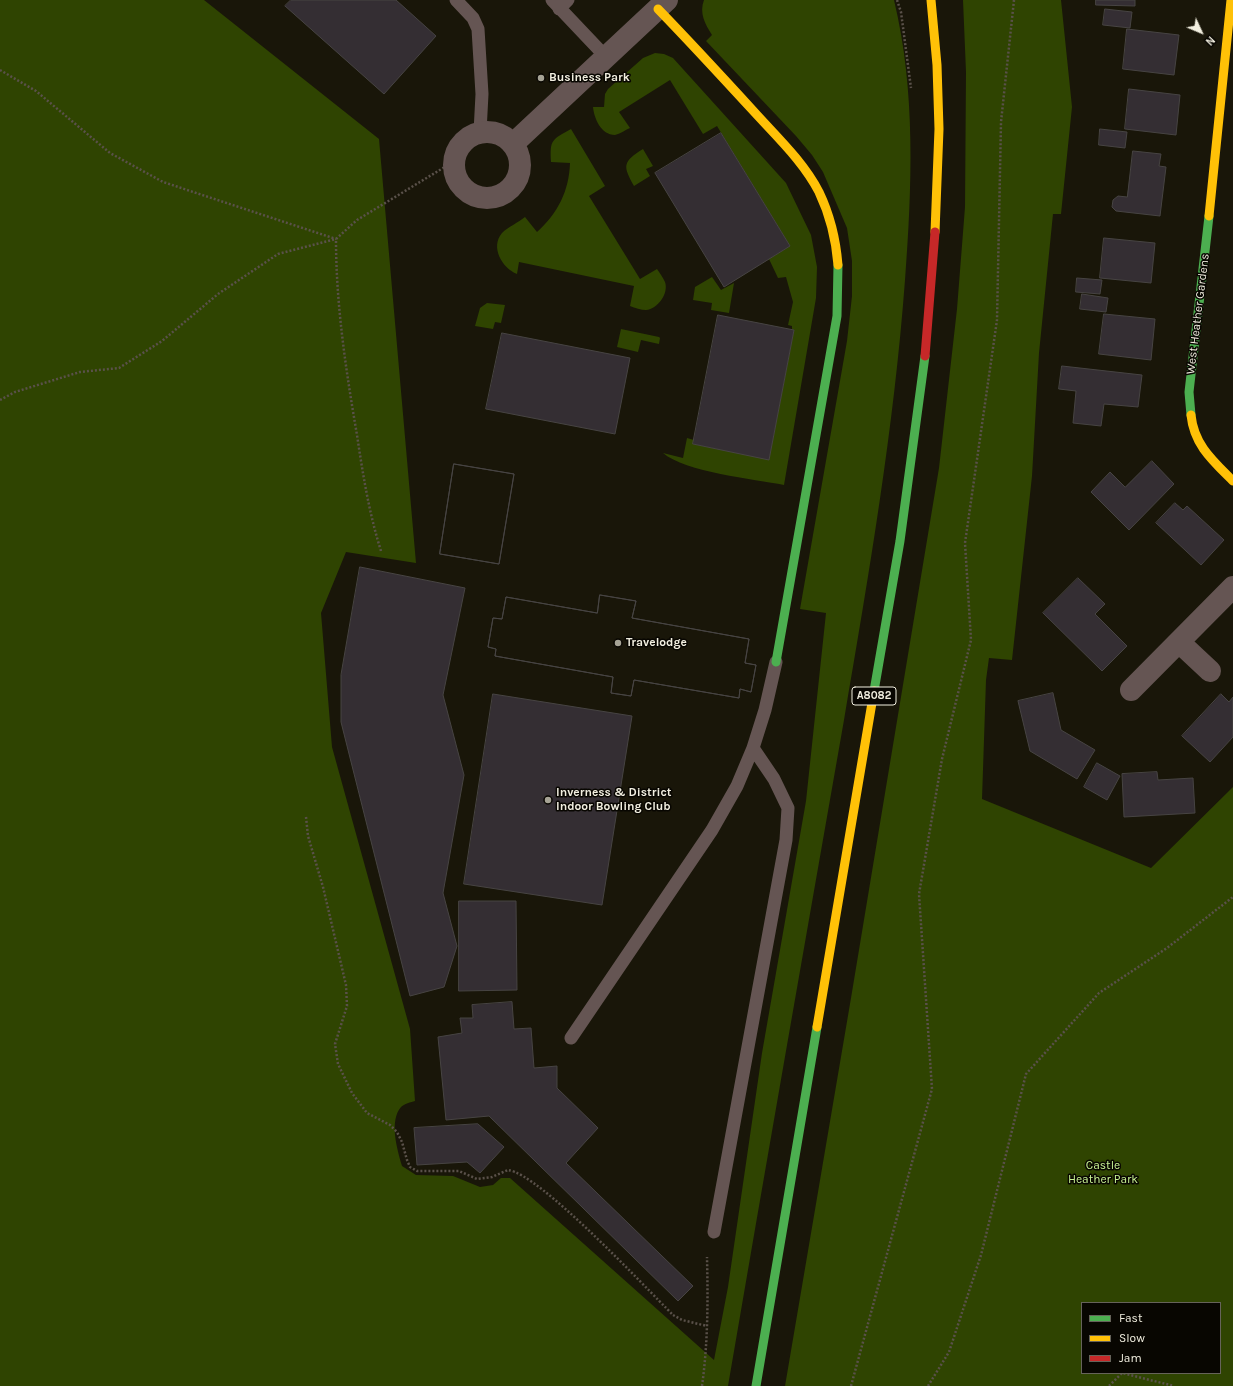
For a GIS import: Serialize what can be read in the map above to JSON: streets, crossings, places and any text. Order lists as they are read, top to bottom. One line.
{"streets":{"main road":["West Heather Gardens","A8082"]},"parks":["Castle Heather Park"],"places":["Business Park","Travelodge","Inverness & District Indoor Bowling Club"],"legend":["Fast","Slow","Jam"],"north":"bottom right"}
